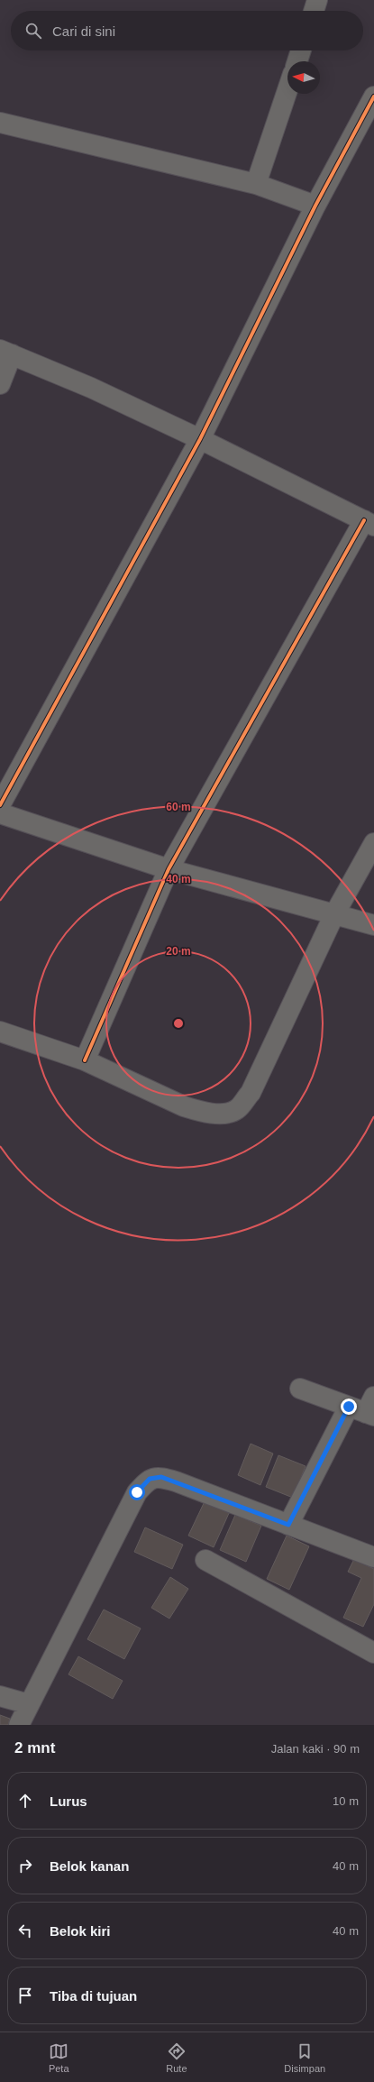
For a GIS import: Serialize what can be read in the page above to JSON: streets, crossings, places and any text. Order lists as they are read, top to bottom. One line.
{"north":"left","page":{"search":"Cari di sini","heading":["2 mnt","Jalan kaki · 90 m"],"list":[["Lurus","10 m"],["Belok kanan","40 m"],["Belok kiri","40 m"],"Tiba di tujuan"],"nav":["Peta","Rute","Disimpan"]},"rings":["60 m","40 m","20 m"]}
